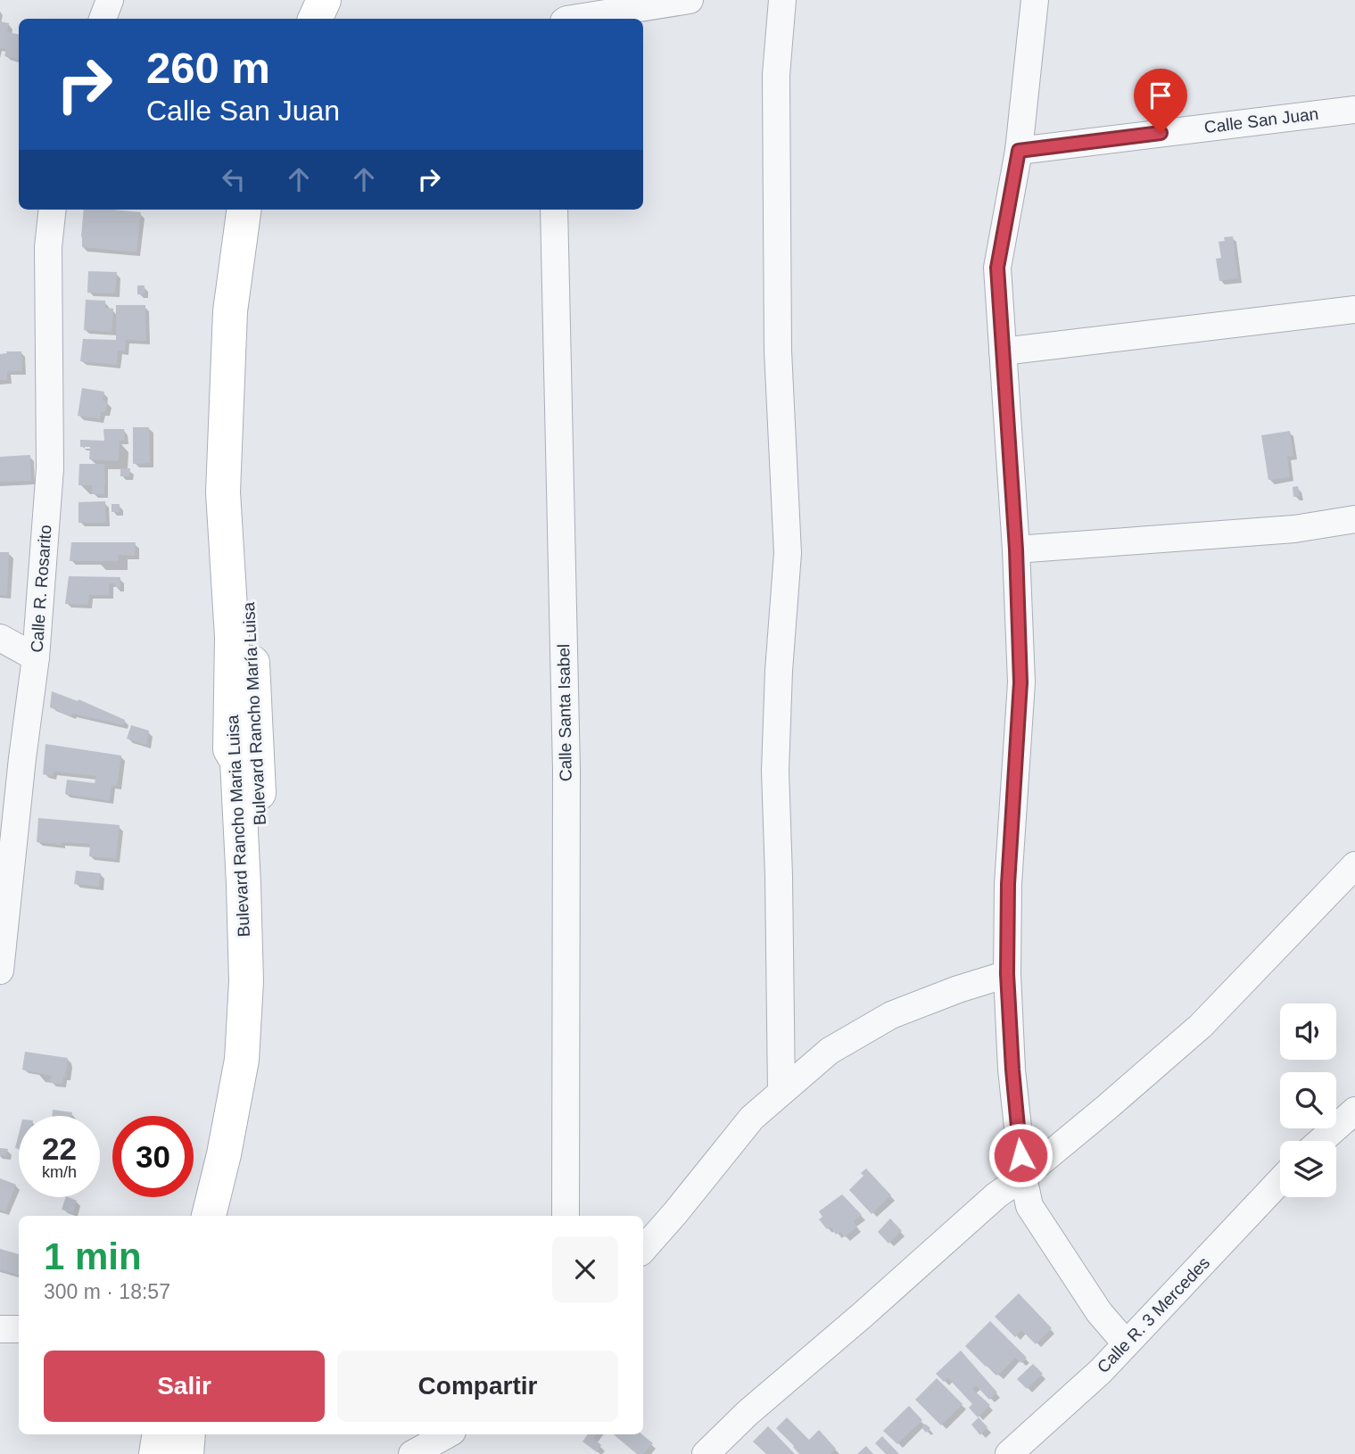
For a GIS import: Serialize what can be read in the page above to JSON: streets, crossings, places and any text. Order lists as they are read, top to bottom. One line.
{"streets":{"street":["Calle San Juan","Calle R. Rosarito","Calle Santa Isabel","Bulevard Rancho María Luisa","Bulevard Rancho Maria Luisa","Calle R. 3 Mercedes"]},"page":{"turn":["260 m","Calle San Juan"],"speed":"22 km/h","limit":"30","heading":["1 min","300 m · 18:57"],"buttons":["Salir","Compartir"]}}
